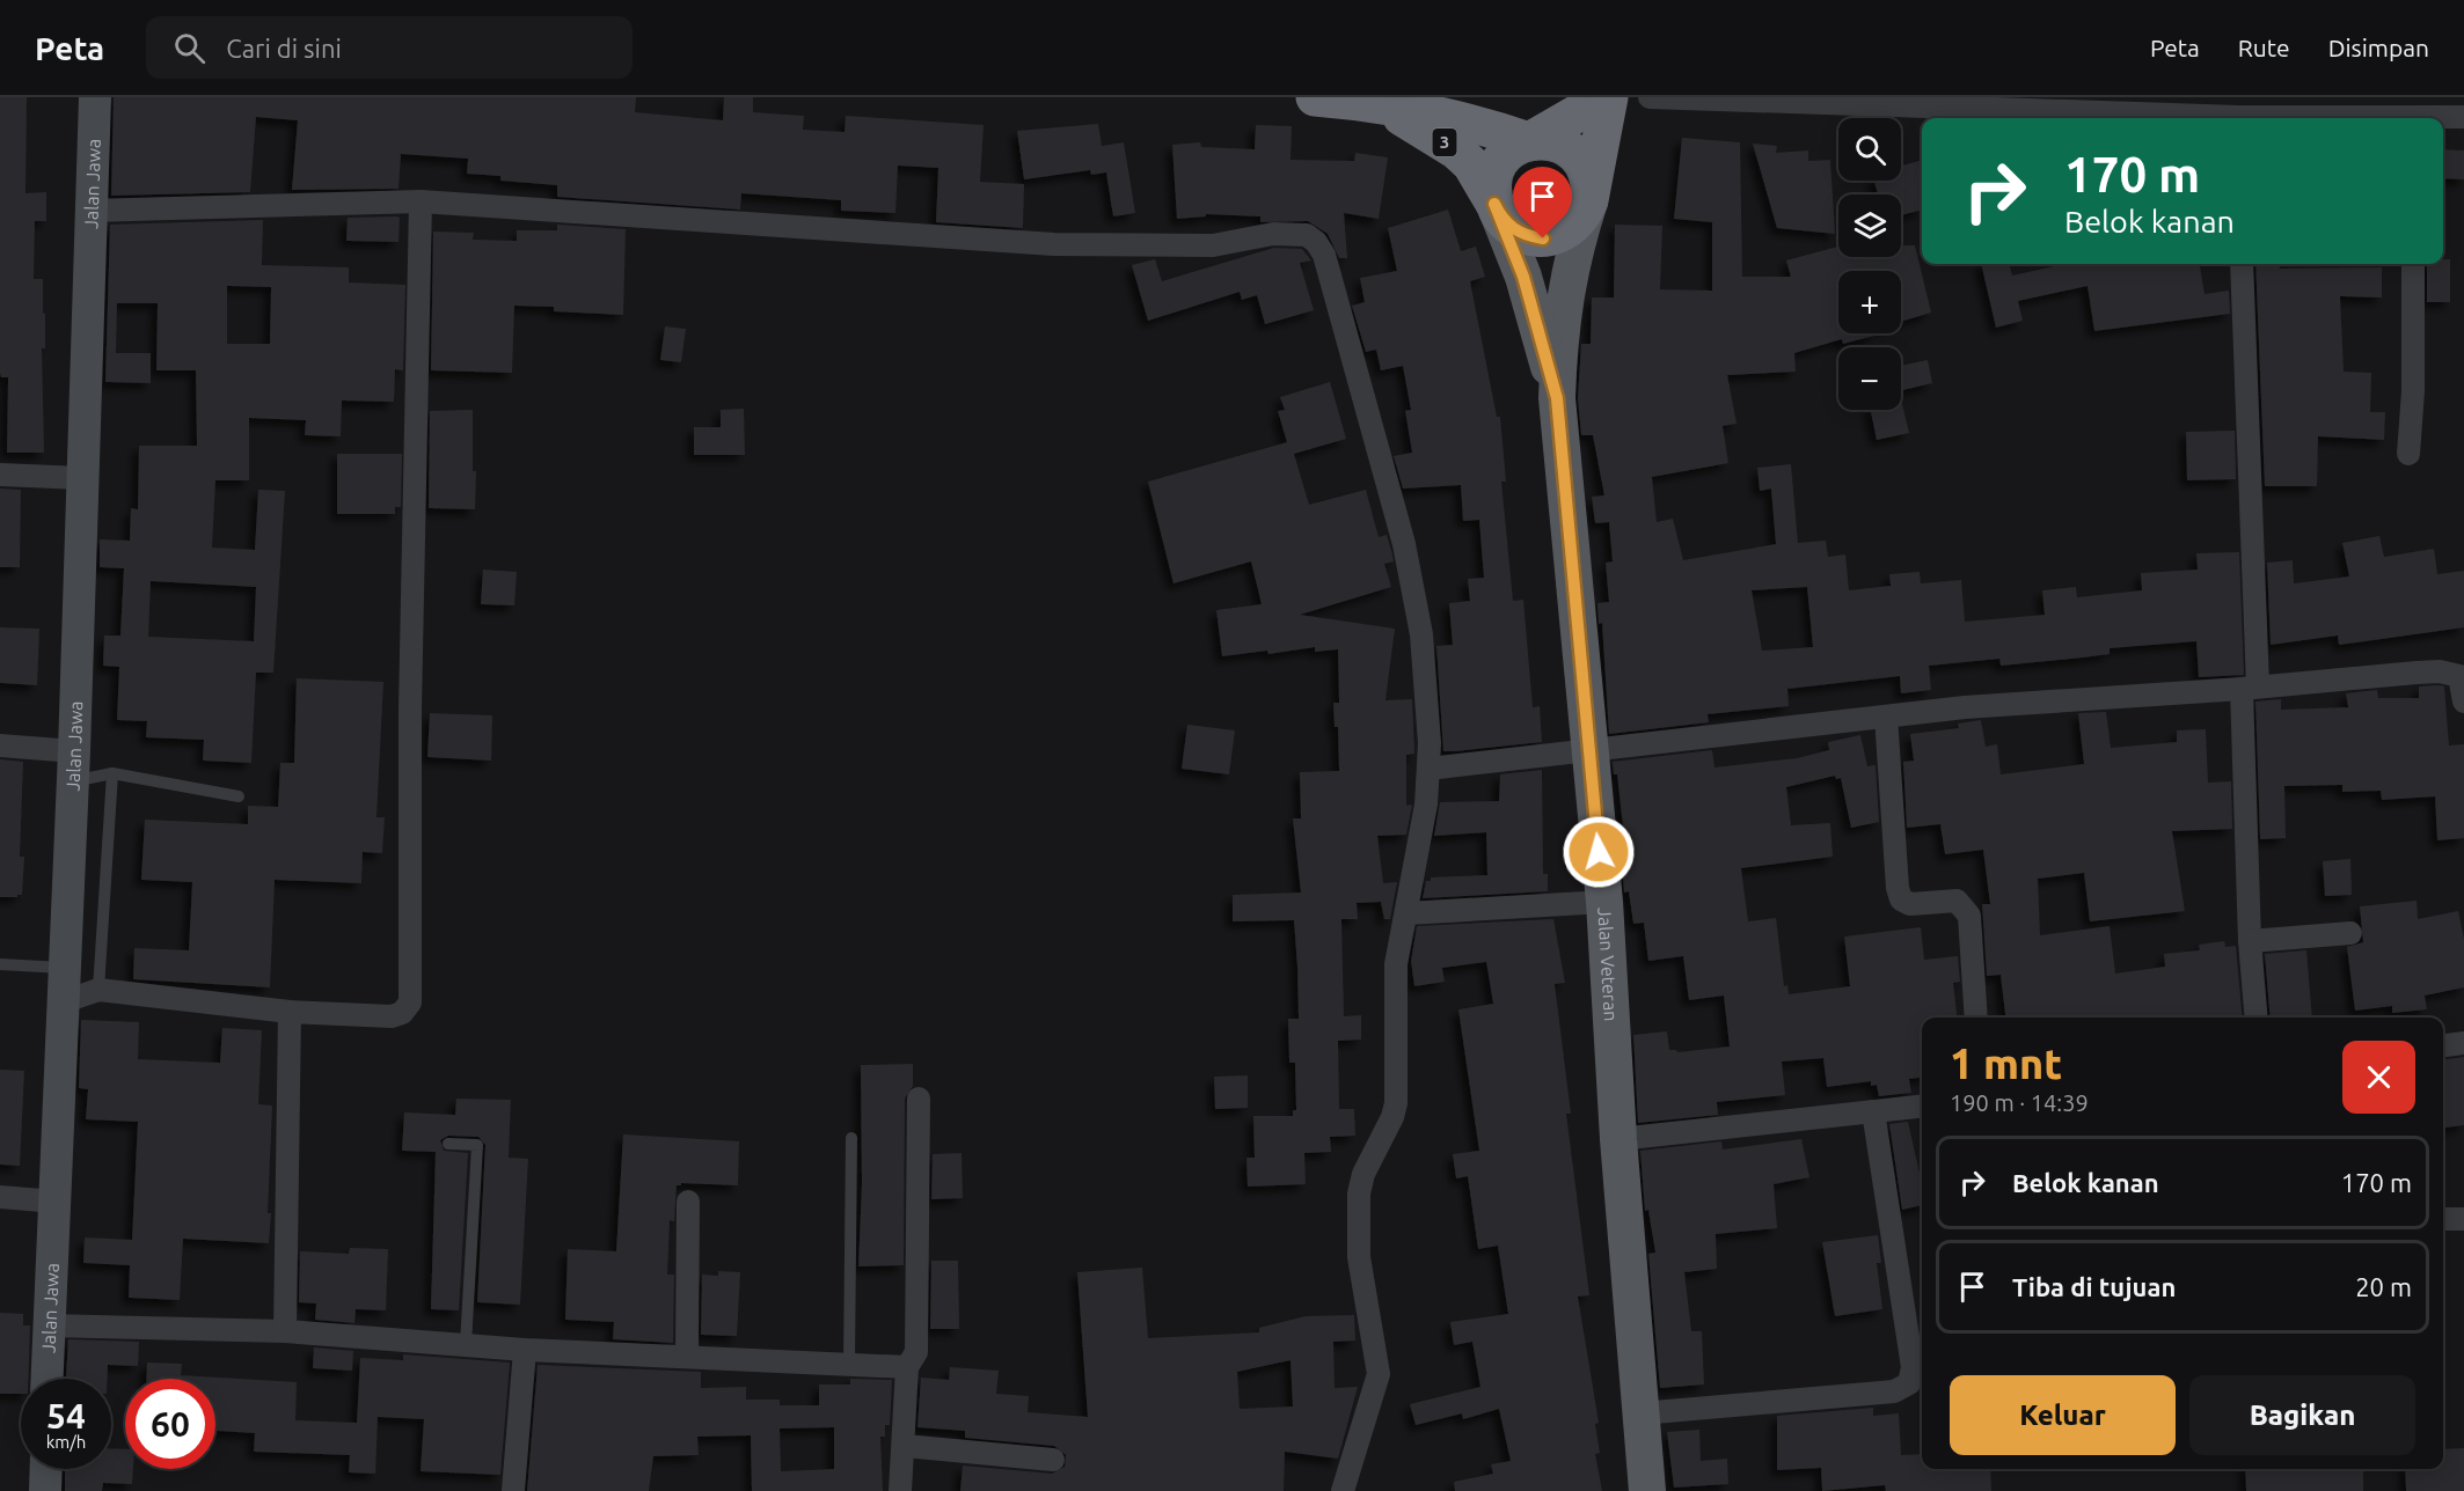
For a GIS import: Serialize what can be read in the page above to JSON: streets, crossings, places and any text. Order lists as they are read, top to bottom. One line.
{"streets":{"highway":["3"],"main road":["Jalan Veteran"],"street":["Jalan Jawa"]},"crossings":[["3","Jalan Veteran"]],"page":{"header":"Peta","search":"Cari di sini","nav":["Peta","Rute","Disimpan"],"map_buttons":["+","−"],"turn":["170 m","Belok kanan"],"heading":["1 mnt","190 m · 14:39"],"list":[{"name":"Belok kanan","value":"170 m"},{"name":"Tiba di tujuan","value":"20 m"}],"buttons":["Keluar","Bagikan"],"speed":"54 km/h","limit":"60"}}
